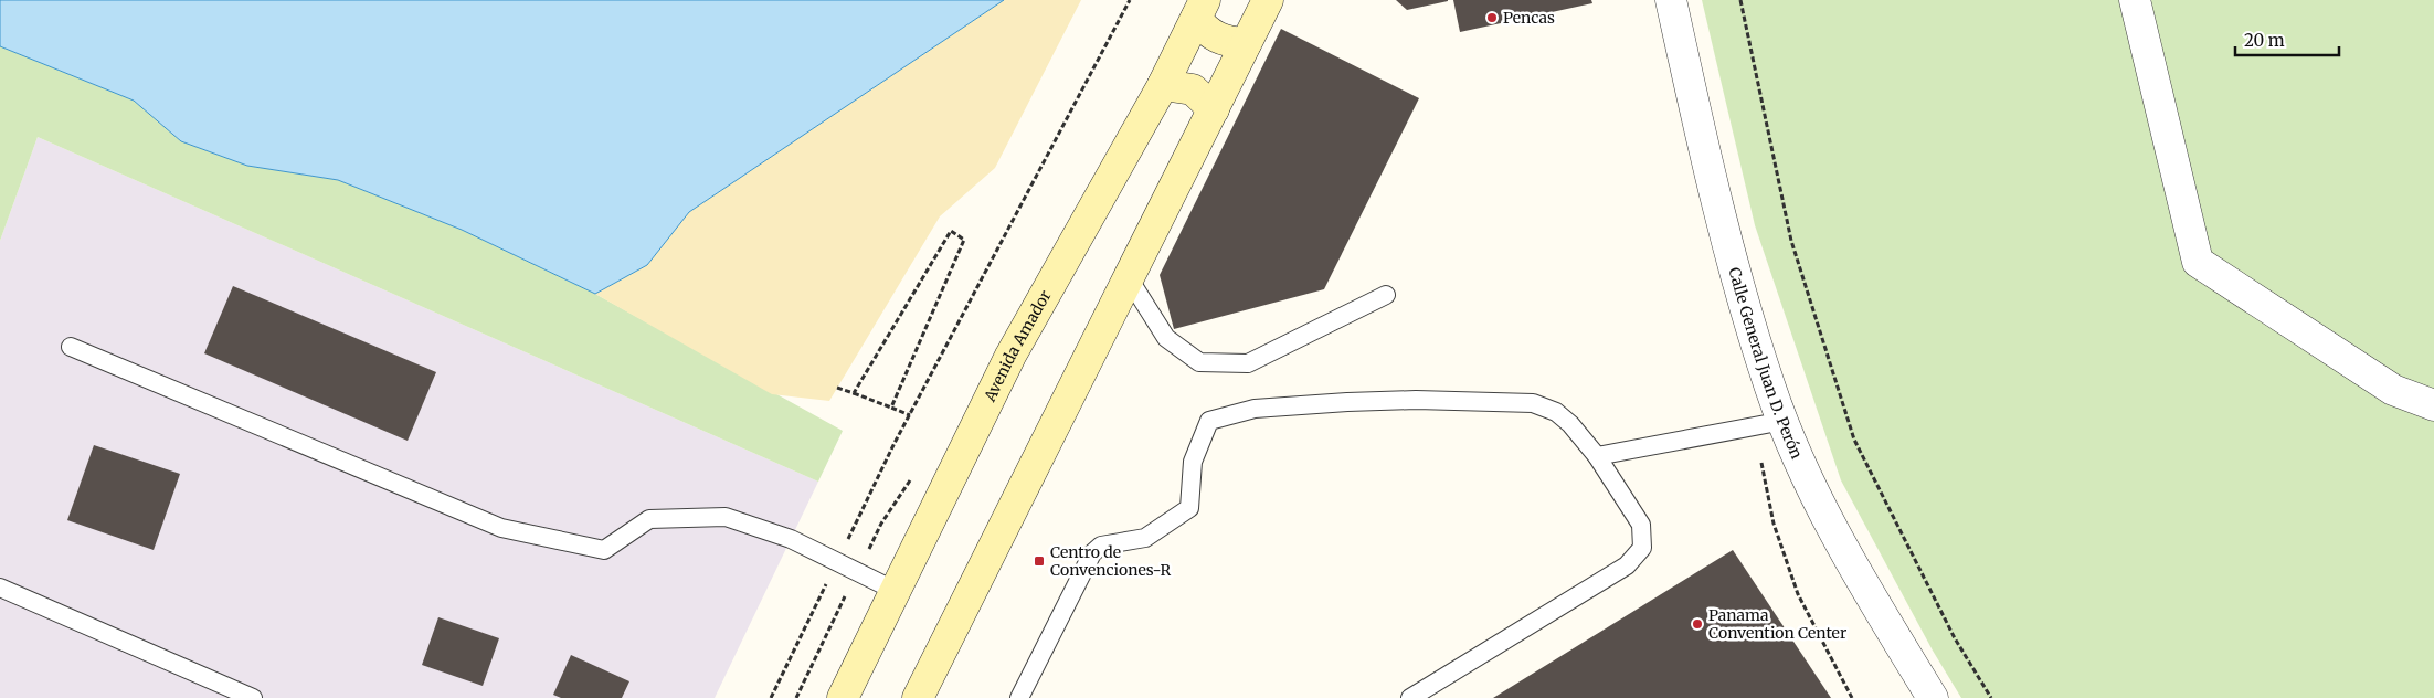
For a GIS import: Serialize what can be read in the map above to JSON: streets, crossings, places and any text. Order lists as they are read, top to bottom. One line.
{"streets":{"main road":["Avenida Amador"],"street":["Calle General Juan D. Perón"]},"places":{"other":["Pencas","Panama Convention Center"],"transit":["Centro de Convenciones-R"]},"scale_bar":"20 m"}
